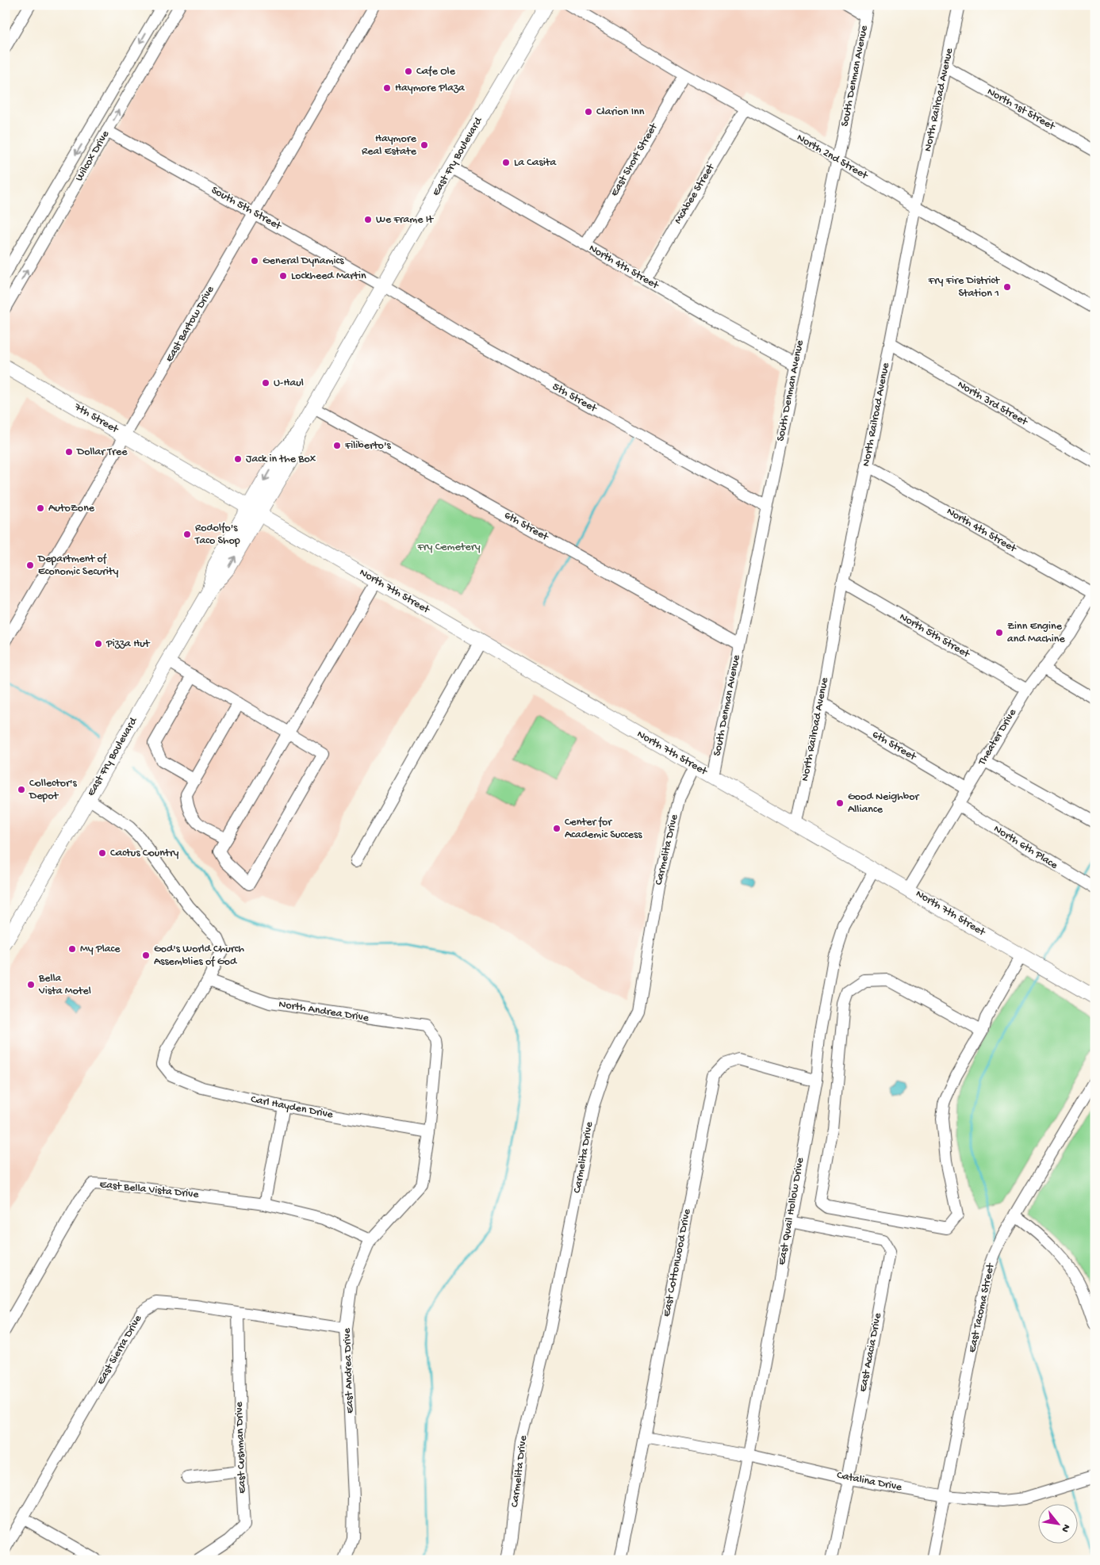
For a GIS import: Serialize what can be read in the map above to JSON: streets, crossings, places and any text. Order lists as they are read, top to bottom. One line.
{"streets":{"main road":["East Fry Boulevard","7th Street","North 7th Street"],"street":["South Denman Avenue","North Railroad Avenue","North 1st Street","Wilcox Drive","North 2nd Street","East Short Street","McAbee Street","South 5th Street","North 4th Street","East Bartow Drive","5th Street","North 3rd Street","6th Street","North 5th Street","Theater Drive","North 6th Place","Carmelita Drive","North Andrea Drive","Carl Hayden Drive","East Bella Vista Drive","East Quail Hollow Drive","East Cottonwood Drive","East Tacoma Street","East Sierra Drive","East Acacia Drive","East Andrea Drive","East Cushman Drive","Catalina Drive"]},"crossings":[["South Denman Avenue","North 2nd Street"],["South Denman Avenue","North 4th Street"],["South Denman Avenue","5th Street"],["South Denman Avenue","6th Street"],["South Denman Avenue","North 7th Street"],["North Railroad Avenue","North 1st Street"],["North Railroad Avenue","North 2nd Street"],["North Railroad Avenue","North 4th Street"],["North Railroad Avenue","North 3rd Street"],["North Railroad Avenue","6th Street"],["North Railroad Avenue","North 7th Street"],["North Railroad Avenue","North 5th Street"],["Wilcox Drive","South 5th Street"],["East Fry Boulevard","South 5th Street"],["East Fry Boulevard","North 4th Street"],["East Fry Boulevard","5th Street"],["East Fry Boulevard","7th Street"],["East Fry Boulevard","6th Street"],["East Fry Boulevard","North 7th Street"],["North 2nd Street","East Short Street"],["North 2nd Street","McAbee Street"],["East Short Street","North 4th Street"],["McAbee Street","North 4th Street"],["South 5th Street","East Bartow Drive"],["South 5th Street","5th Street"],["North 4th Street","Theater Drive"],["East Bartow Drive","7th Street"],["7th Street","North 7th Street"],["6th Street","Theater Drive"],["North 7th Street","Theater Drive"],["North 7th Street","Carmelita Drive"],["North 7th Street","East Quail Hollow Drive"],["North 5th Street","Theater Drive"],["Theater Drive","North 6th Place"],["North Andrea Drive","Carl Hayden Drive"],["North Andrea Drive","East Andrea Drive"],["Carl Hayden Drive","East Andrea Drive"],["East Bella Vista Drive","East Andrea Drive"],["East Quail Hollow Drive","East Cottonwood Drive"],["East Quail Hollow Drive","East Acacia Drive"],["East Quail Hollow Drive","Catalina Drive"],["East Cottonwood Drive","Catalina Drive"],["East Tacoma Street","Catalina Drive"],["East Sierra Drive","East Andrea Drive"],["East Sierra Drive","East Cushman Drive"],["East Acacia Drive","Catalina Drive"]],"parks":["Fry Cemetery"],"places":["Cafe Ole","Haymore Plaza","Clarion Inn","Haymore Real Estate","La Casita","We Frame It","General Dynamics","Lockheed Martin","Fry Fire District Station 1","U-Haul","Filiberto's","Dollar Tree","Jack in the Box","AutoZone","Rodolfo's Taco Shop","Department of Economic Security","Zinn Engine and Machine","Pizza Hut","Collector's Depot","Good Neighbor Alliance","Center for Academic Success","Cactus Country","My Place","God's World Church Assemblies of God","Bella Vista Motel"],"north":"bottom right"}
